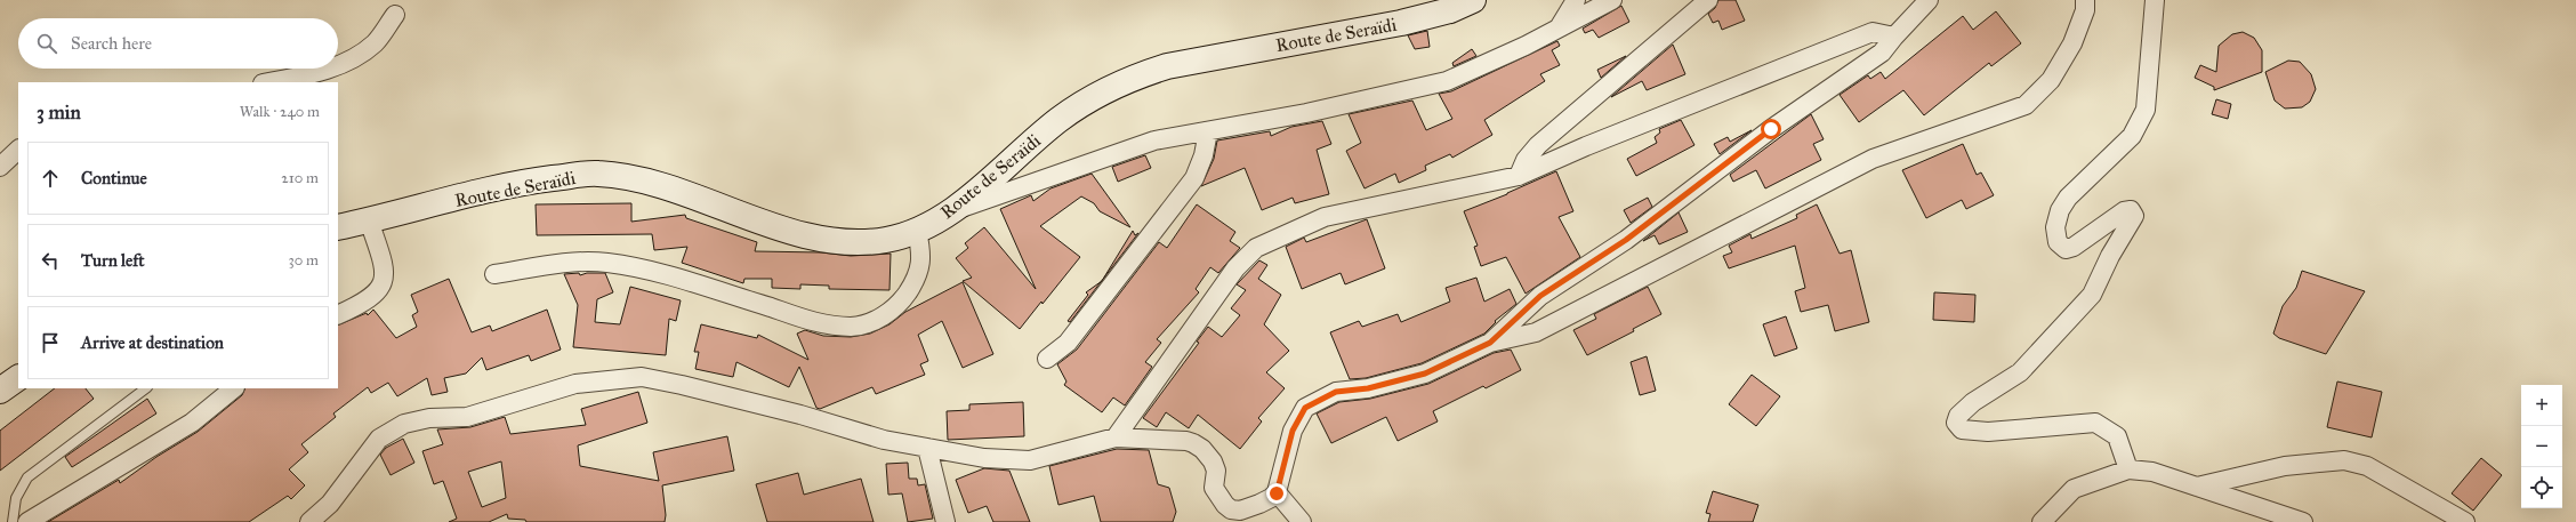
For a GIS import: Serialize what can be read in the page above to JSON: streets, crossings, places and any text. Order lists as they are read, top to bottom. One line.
{"streets":{"street":["Route de Seraïdi"]},"page":{"search":"Search here","heading":["3 min","Walk · 240 m"],"list":[["Continue","210 m"],["Turn left","30 m"],"Arrive at destination"],"map_buttons":["+","−"]}}
